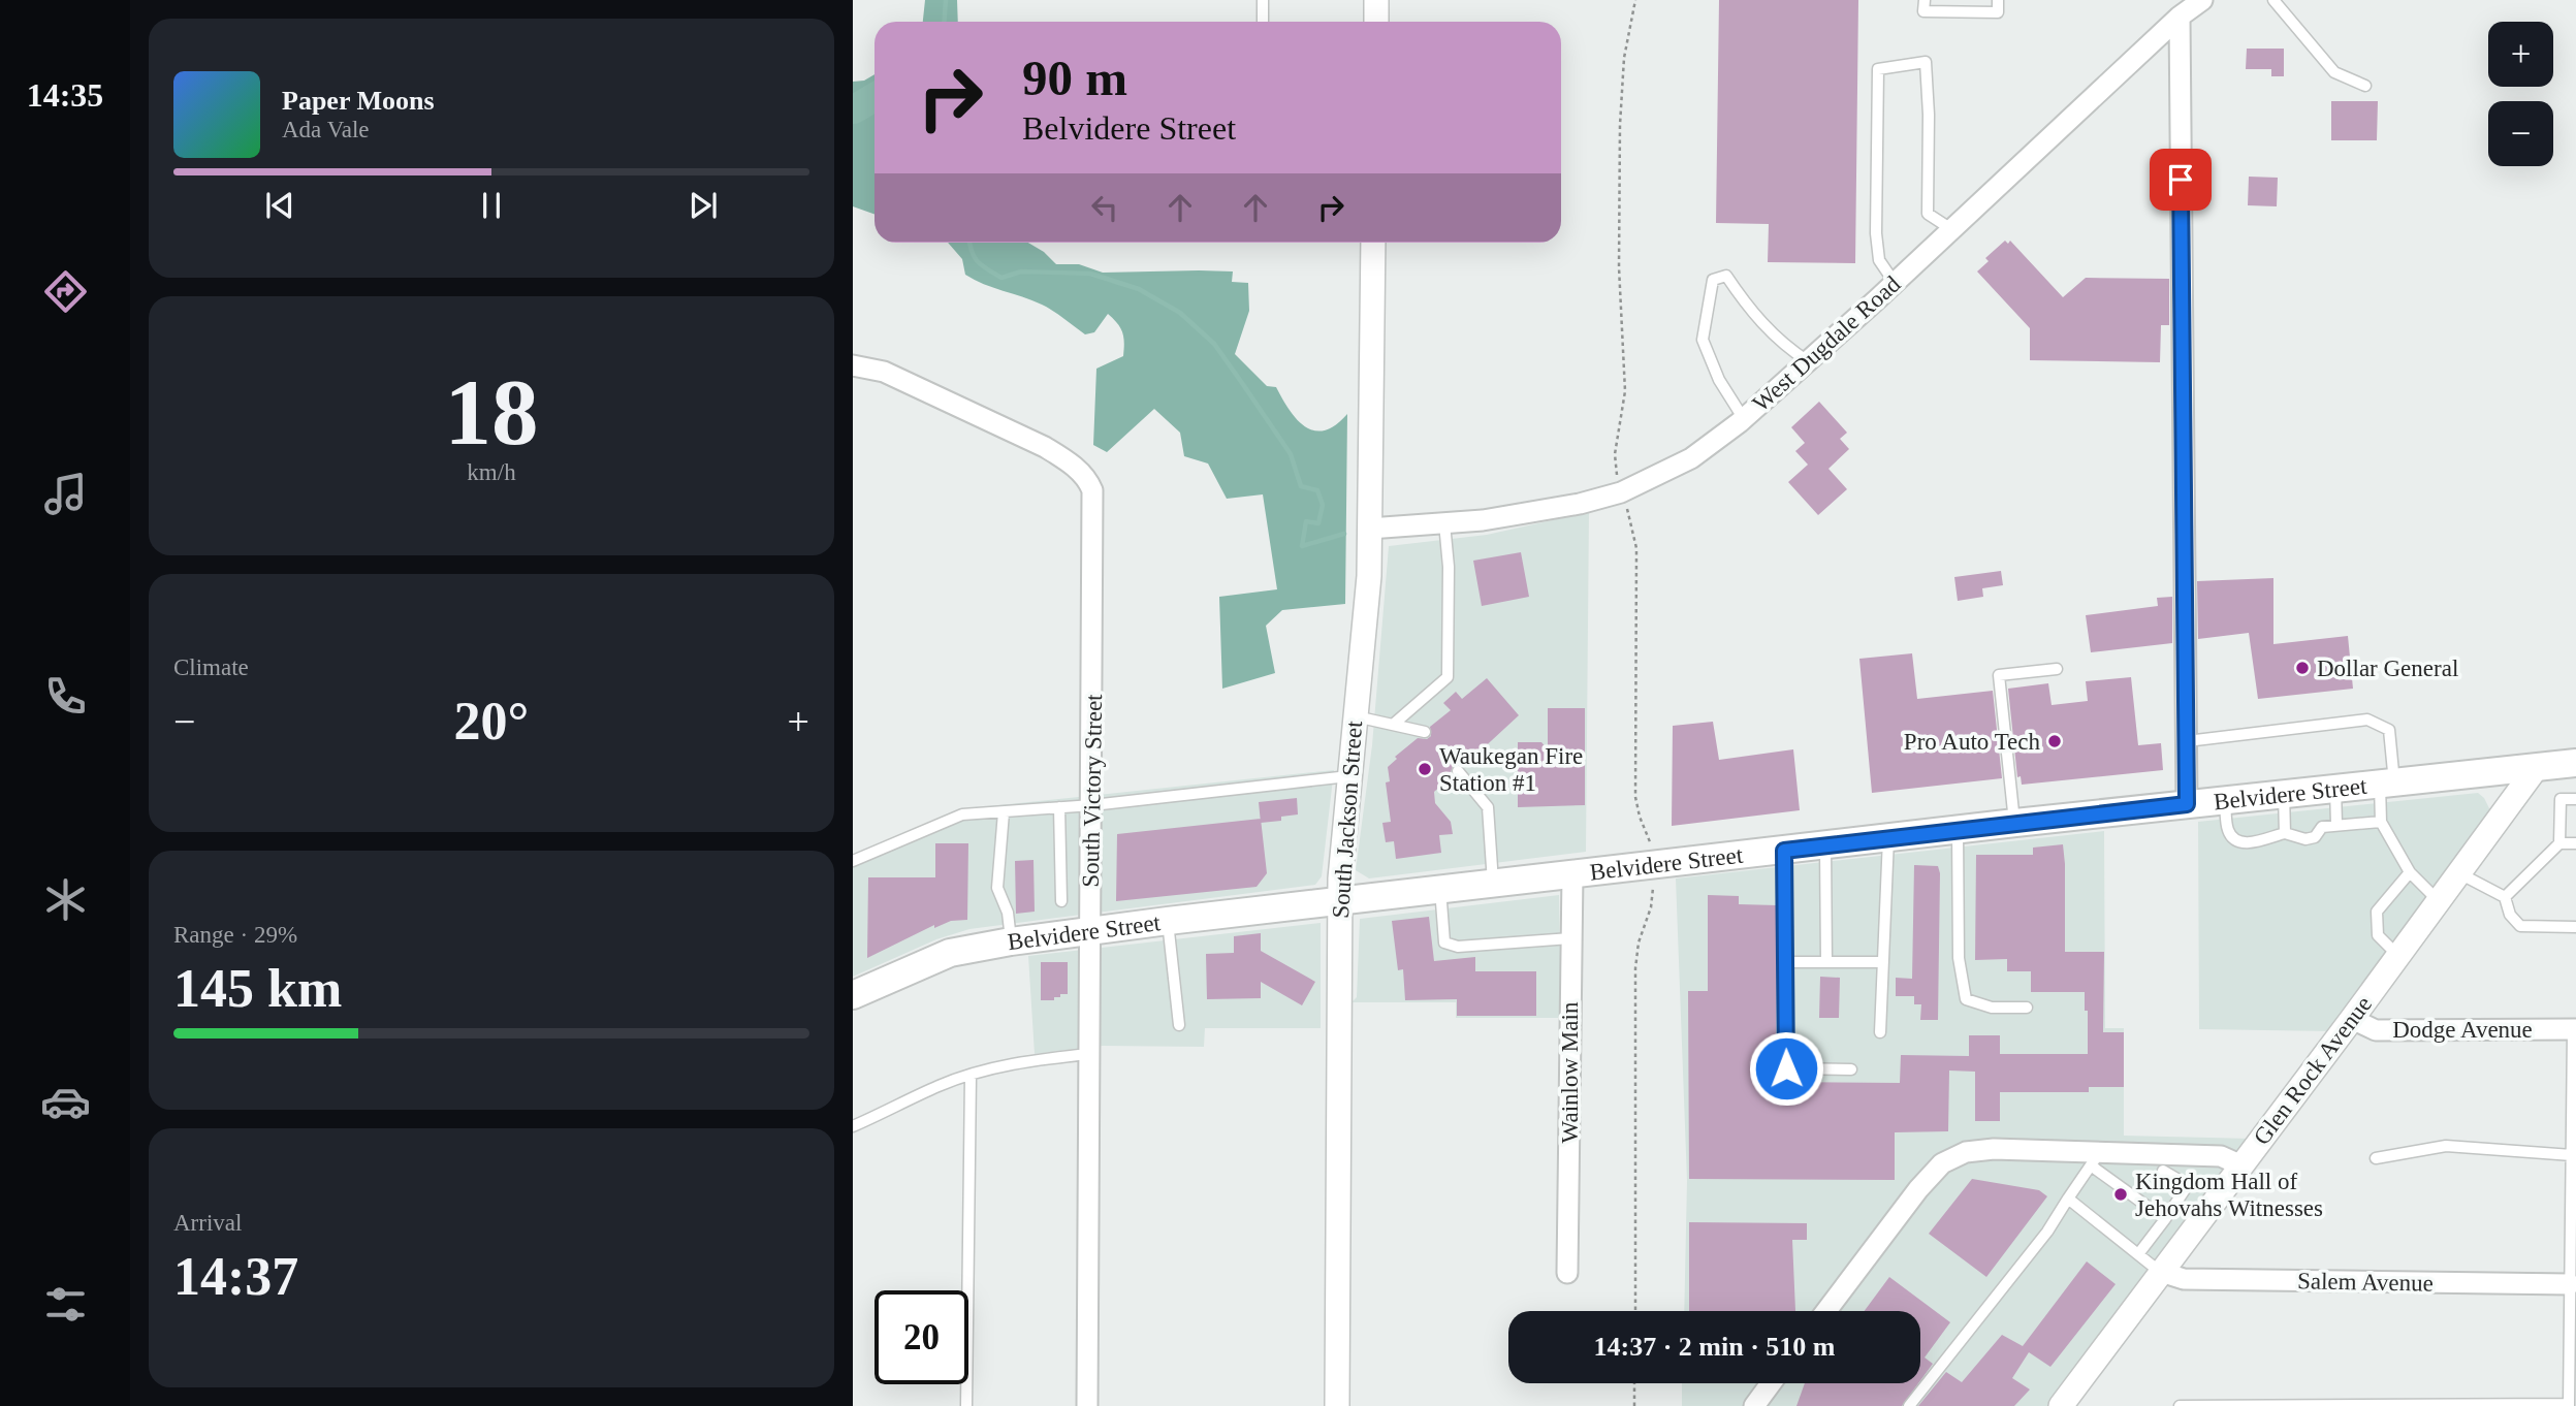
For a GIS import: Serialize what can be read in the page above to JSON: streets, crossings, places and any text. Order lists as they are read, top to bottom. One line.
{"streets":{"main road":["Belvidere Street"],"street":["West Dugdale Road","South Victory Street","South Jackson Street","Dodge Avenue","Glen Rock Avenue","Wainlow Main","Salem Avenue"]},"crossings":[["West Dugdale Road","South Jackson Street"],["South Victory Street","Belvidere Street"],["Belvidere Street","South Jackson Street"],["Belvidere Street","Glen Rock Avenue"],["Belvidere Street","Wainlow Main"],["Dodge Avenue","Glen Rock Avenue"],["Glen Rock Avenue","Salem Avenue"]],"places":["Dollar General","Pro Auto Tech","Waukegan Fire Station #1","Kingdom Hall of Jehovahs Witnesses"],"page":{"tabs":"14:35","map_buttons":["+","−"],"turn":["90 m","Belvidere Street"],"song":["Paper Moons","Ada Vale"],"tile":[["18","km/h"],"Climate",["Range · 29%","145 km"],["Arrival","14:37"]],"heat":["−","20°","+"],"limit":"20","trip":"14:37 · 2 min · 510 m"}}
